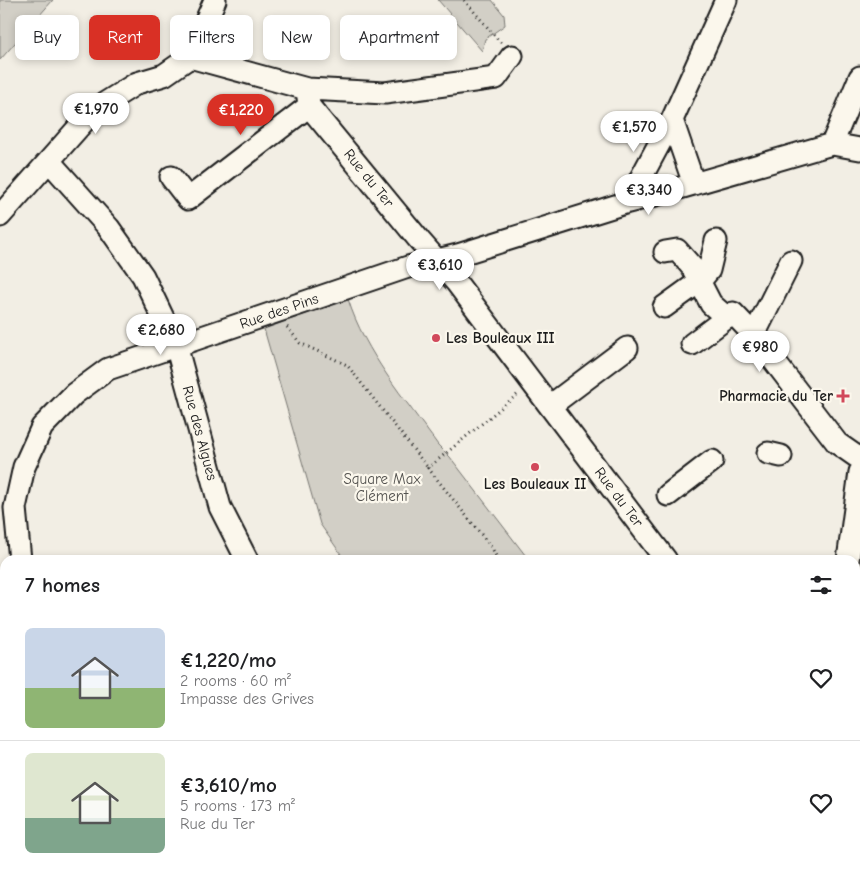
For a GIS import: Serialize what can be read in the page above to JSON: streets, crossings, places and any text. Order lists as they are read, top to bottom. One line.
{"streets":{"street":["Rue du Ter","Rue des Pins","Rue des Algues"]},"crossings":[["Rue du Ter","Rue des Pins"],["Rue des Pins","Rue des Algues"]],"parks":["Square Max Clément"],"places":{"other":["Les Bouleaux III","Les Bouleaux II"],"health":["Pharmacie du Ter"]},"page":{"chip":["Buy","Rent","Filters","New","Apartment"],"price":["€1,970","€1,220","€1,570","€3,340","€3,610","€2,680","€980"],"heading":"7 homes","list":[{"name":"€1,220/mo","note":"2 rooms · 60 m² · Impasse des Grives"},{"name":"€3,610/mo","note":"5 rooms · 173 m² · Rue du Ter"}]}}
